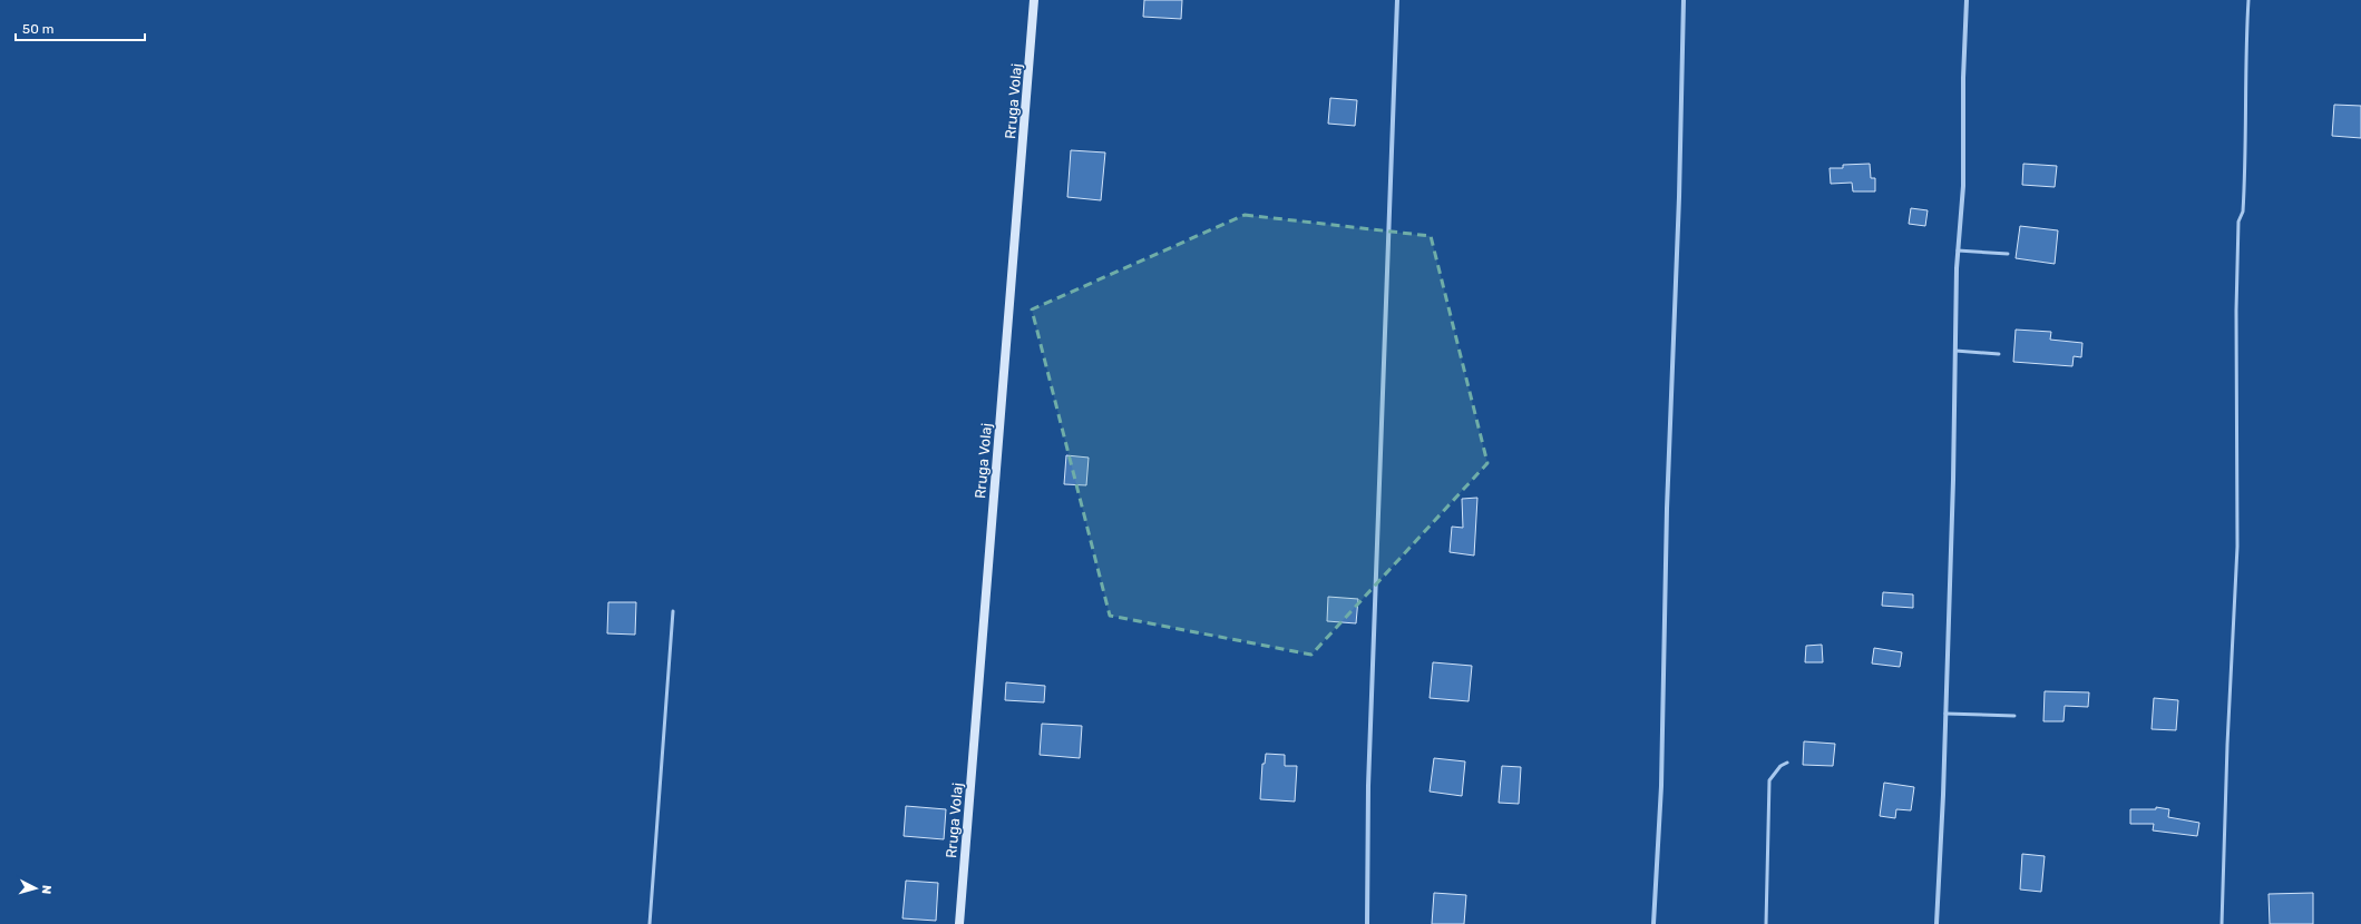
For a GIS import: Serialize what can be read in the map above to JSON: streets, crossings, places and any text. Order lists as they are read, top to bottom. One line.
{"streets":{"street":["Rruga Volaj"]},"scale_bar":"50 m","north":"right"}
